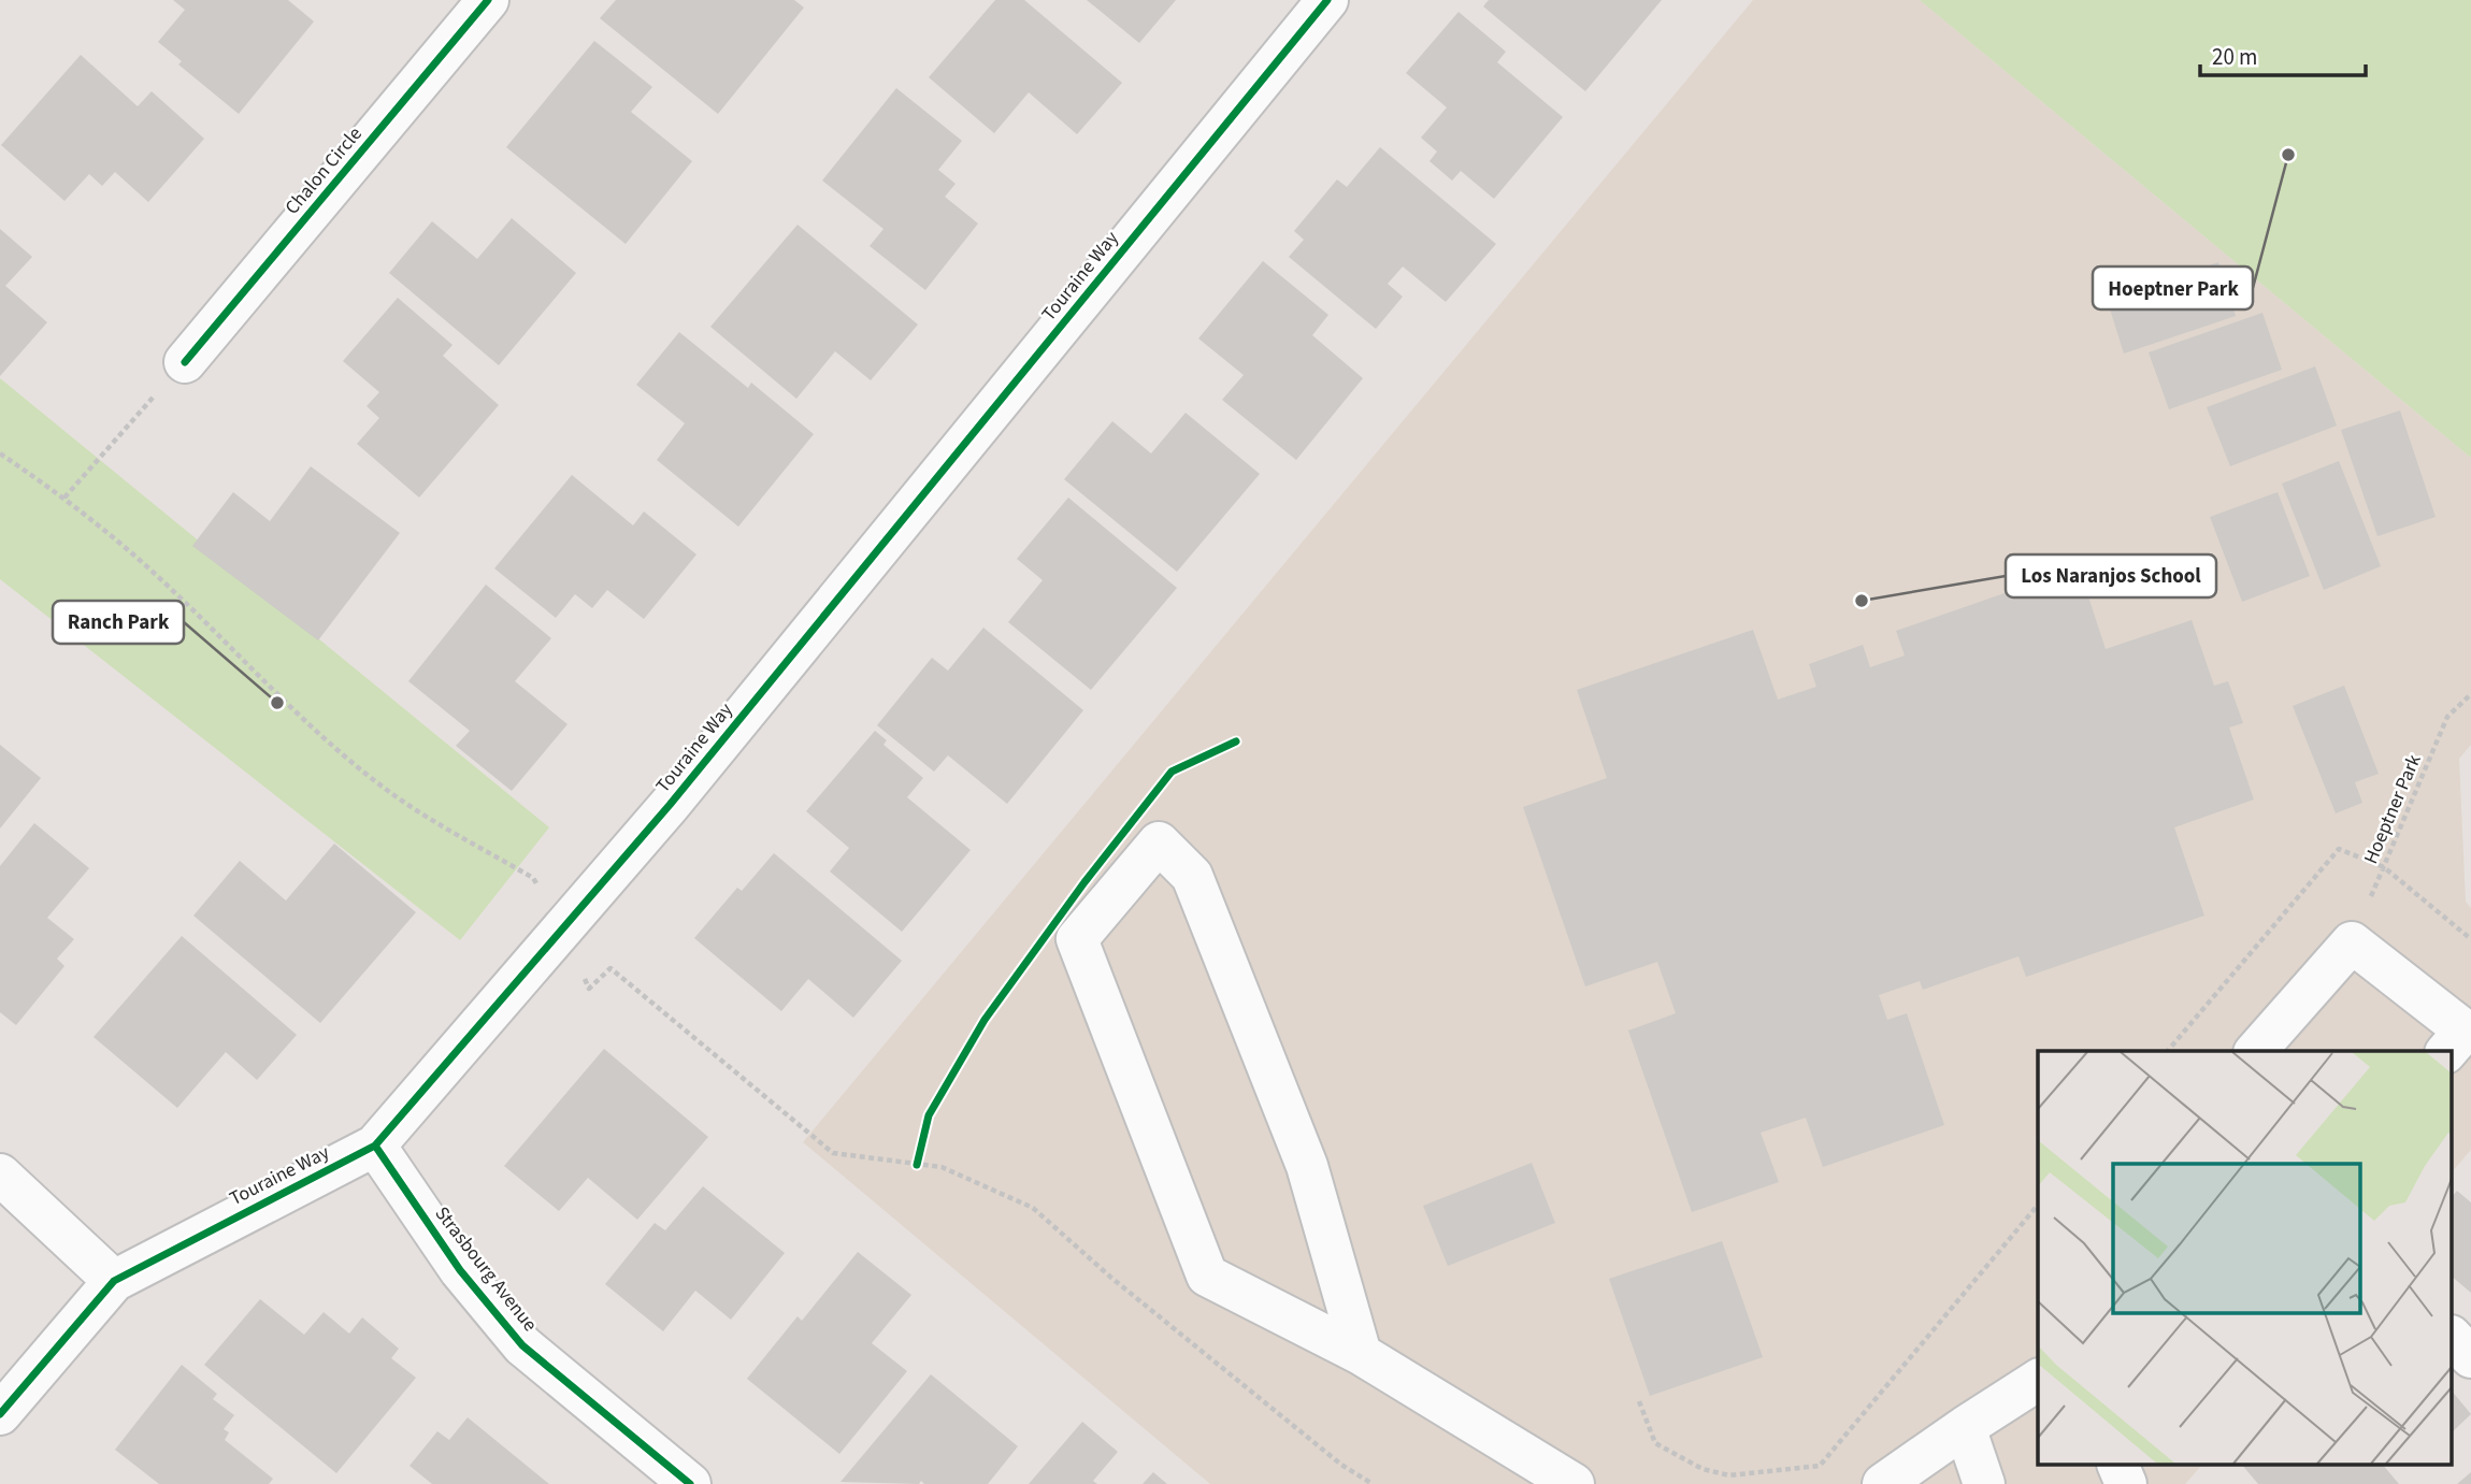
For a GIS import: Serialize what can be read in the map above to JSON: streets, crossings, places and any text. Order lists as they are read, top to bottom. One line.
{"streets":{"street":["Chalon Circle","Touraine Way","Strasbourg Avenue"],"path":["Hoeptner Park"]},"crossings":[["Touraine Way","Strasbourg Avenue"]],"places":["Hoeptner Park","Los Naranjos School","Ranch Park"],"scale_bar":"20 m"}
